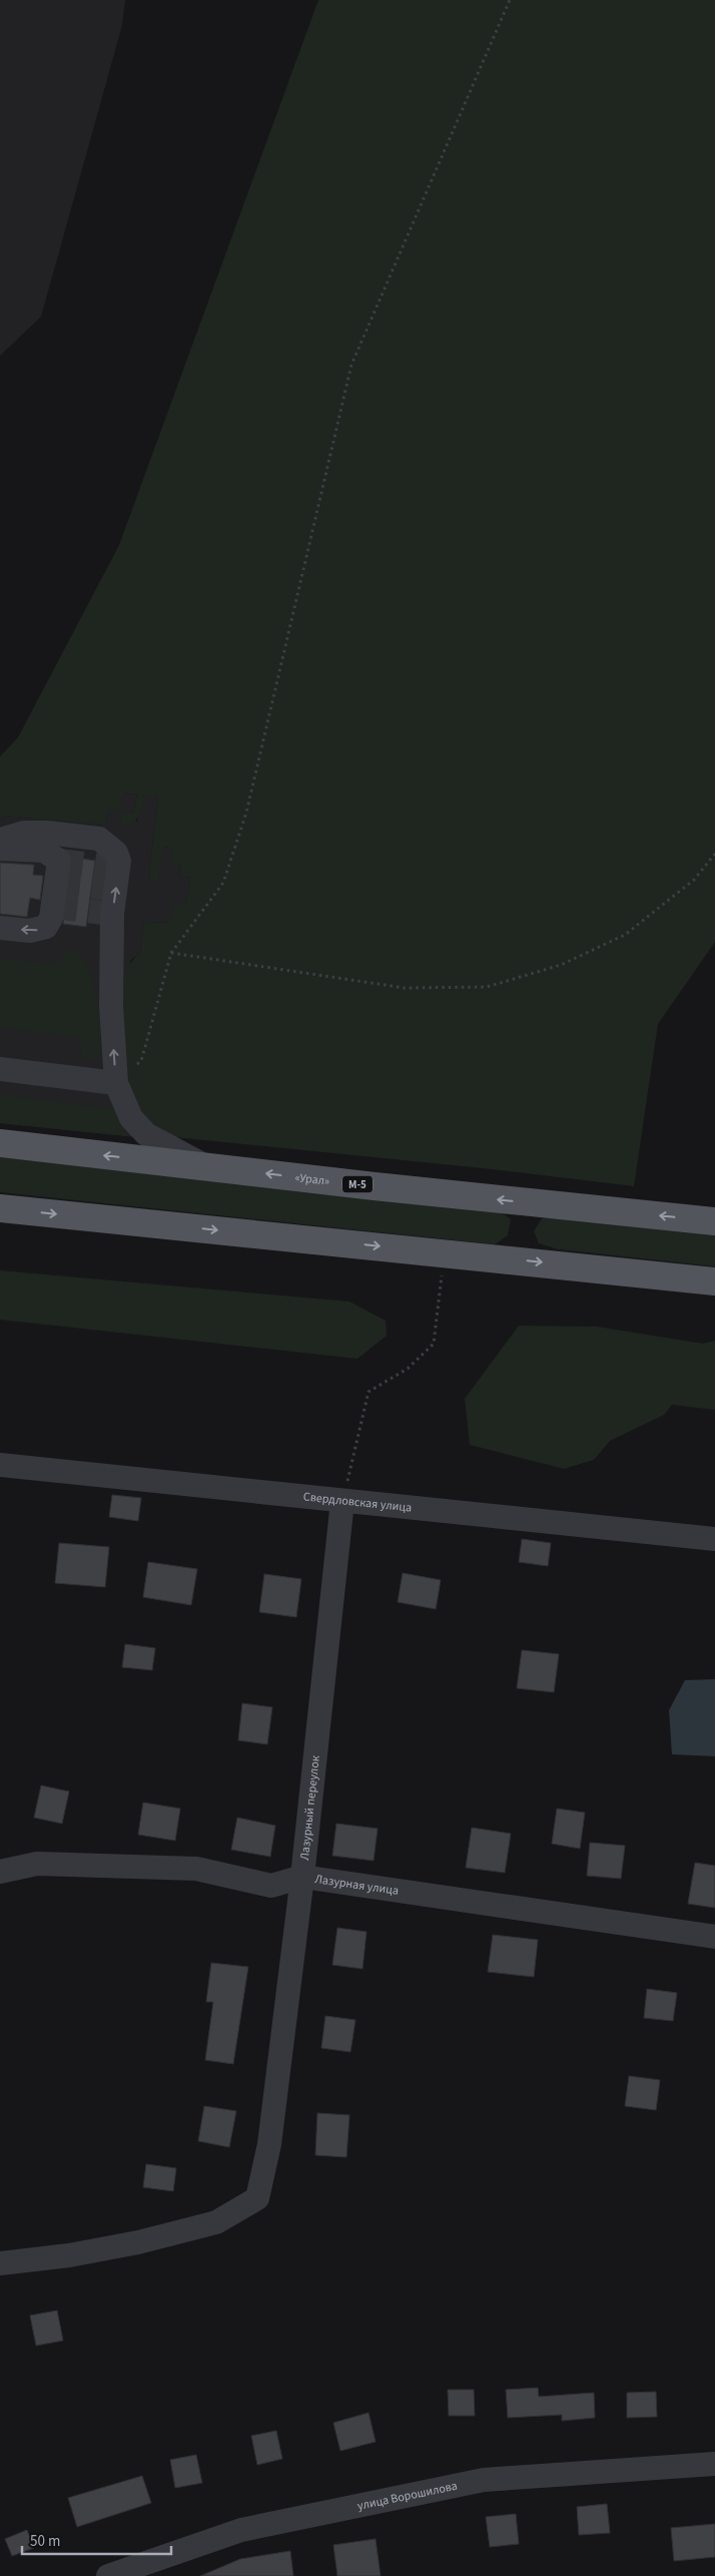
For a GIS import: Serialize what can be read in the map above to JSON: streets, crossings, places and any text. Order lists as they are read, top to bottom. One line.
{"streets":{"main road":["«Урал»","М-5"],"street":["Свердловская улица","Лазурный переулок","Лазурная улица","улица Ворошилова"]},"crossings":[["Свердловская улица","Лазурный переулок"],["Лазурный переулок","Лазурная улица"]],"scale_bar":"50 m"}
